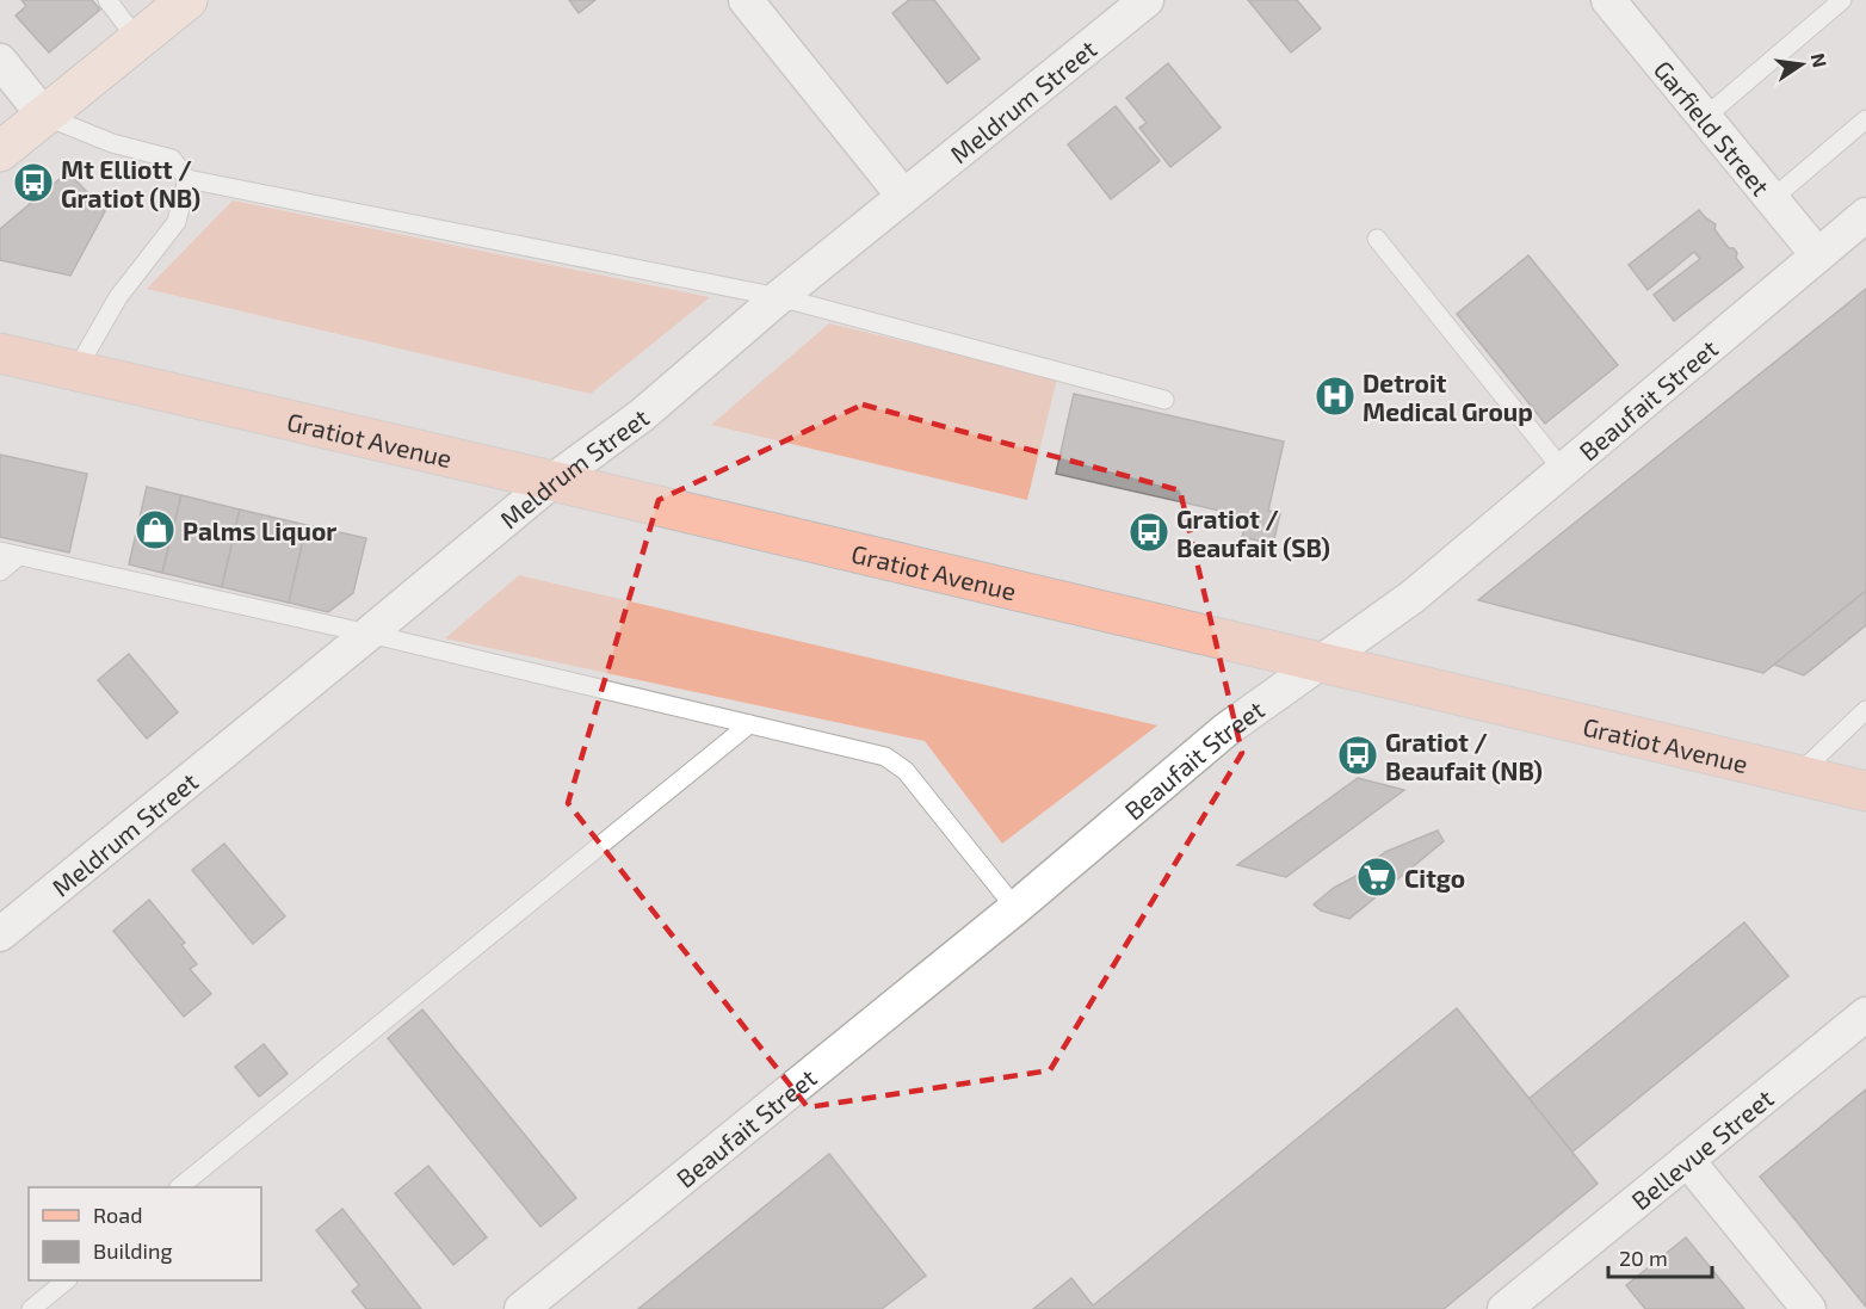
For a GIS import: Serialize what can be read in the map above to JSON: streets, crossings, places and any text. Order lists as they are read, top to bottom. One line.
{"streets":{"main road":["Gratiot Avenue"],"street":["Meldrum Street","Garfield Street","Beaufait Street","Bellevue Street"]},"crossings":[["Meldrum Street","Gratiot Avenue"],["Garfield Street","Beaufait Street"],["Beaufait Street","Gratiot Avenue"]],"places":{"bus stop":["Mt Elliott / Gratiot (NB)","Gratiot / Beaufait (SB)","Gratiot / Beaufait (NB)"],"hospital":["Detroit Medical Group"],"shop":["Palms Liquor"],"supermarket":["Citgo"]},"legend":["Road","Building"],"scale_bar":"20 m","north":"right"}
